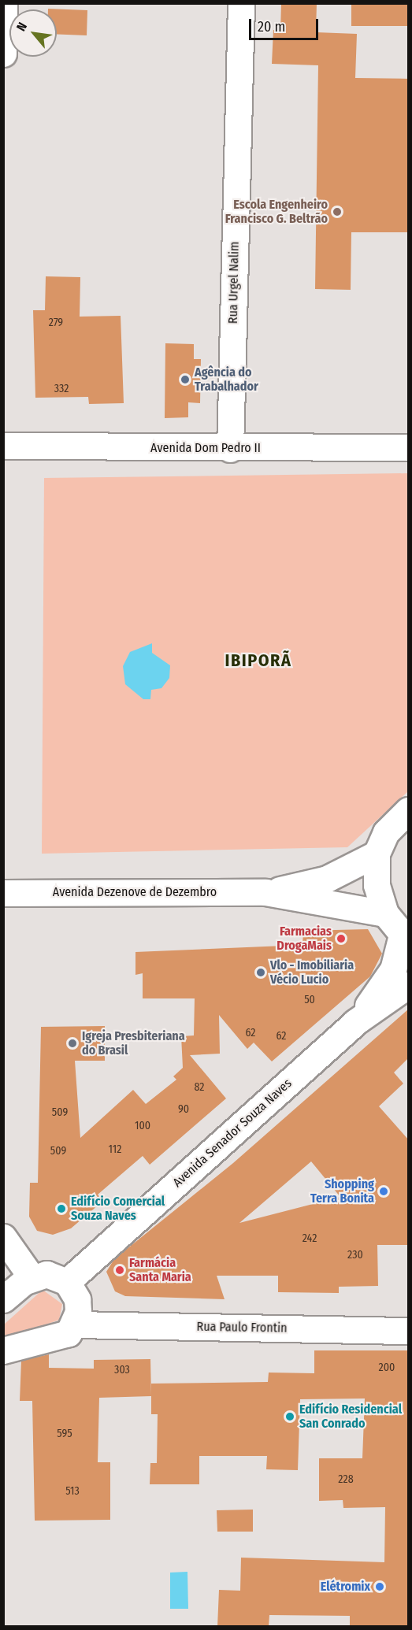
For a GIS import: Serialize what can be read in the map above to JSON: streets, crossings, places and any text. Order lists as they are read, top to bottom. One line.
{"streets":{"street":["Rua Urgel Nalim","Avenida Dom Pedro II","Avenida Dezenove de Dezembro","Avenida Senador Souza Naves","Rua Paulo Frontin"]},"crossings":[["Rua Urgel Nalim","Avenida Dom Pedro II"]],"districts":["IBIPORÃ"],"places":["Escola Engenheiro Francisco G. Beltrão","Agência do Trabalhador","Farmacias DrogaMais","Vlo - Imobiliaria Vécio Lucio","Igreja Presbiteriana do Brasil","Shopping Terra Bonita","Edifício Comercial Souza Naves","Farmácia Santa Maria","Edifício Residencial San Conrado","Elétromix"],"house_numbers":["279","332","50","62","62","82","90","509","100","112","509","242","230","200","303","595","228","513"],"scale_bar":"20 m","north":"top left"}
